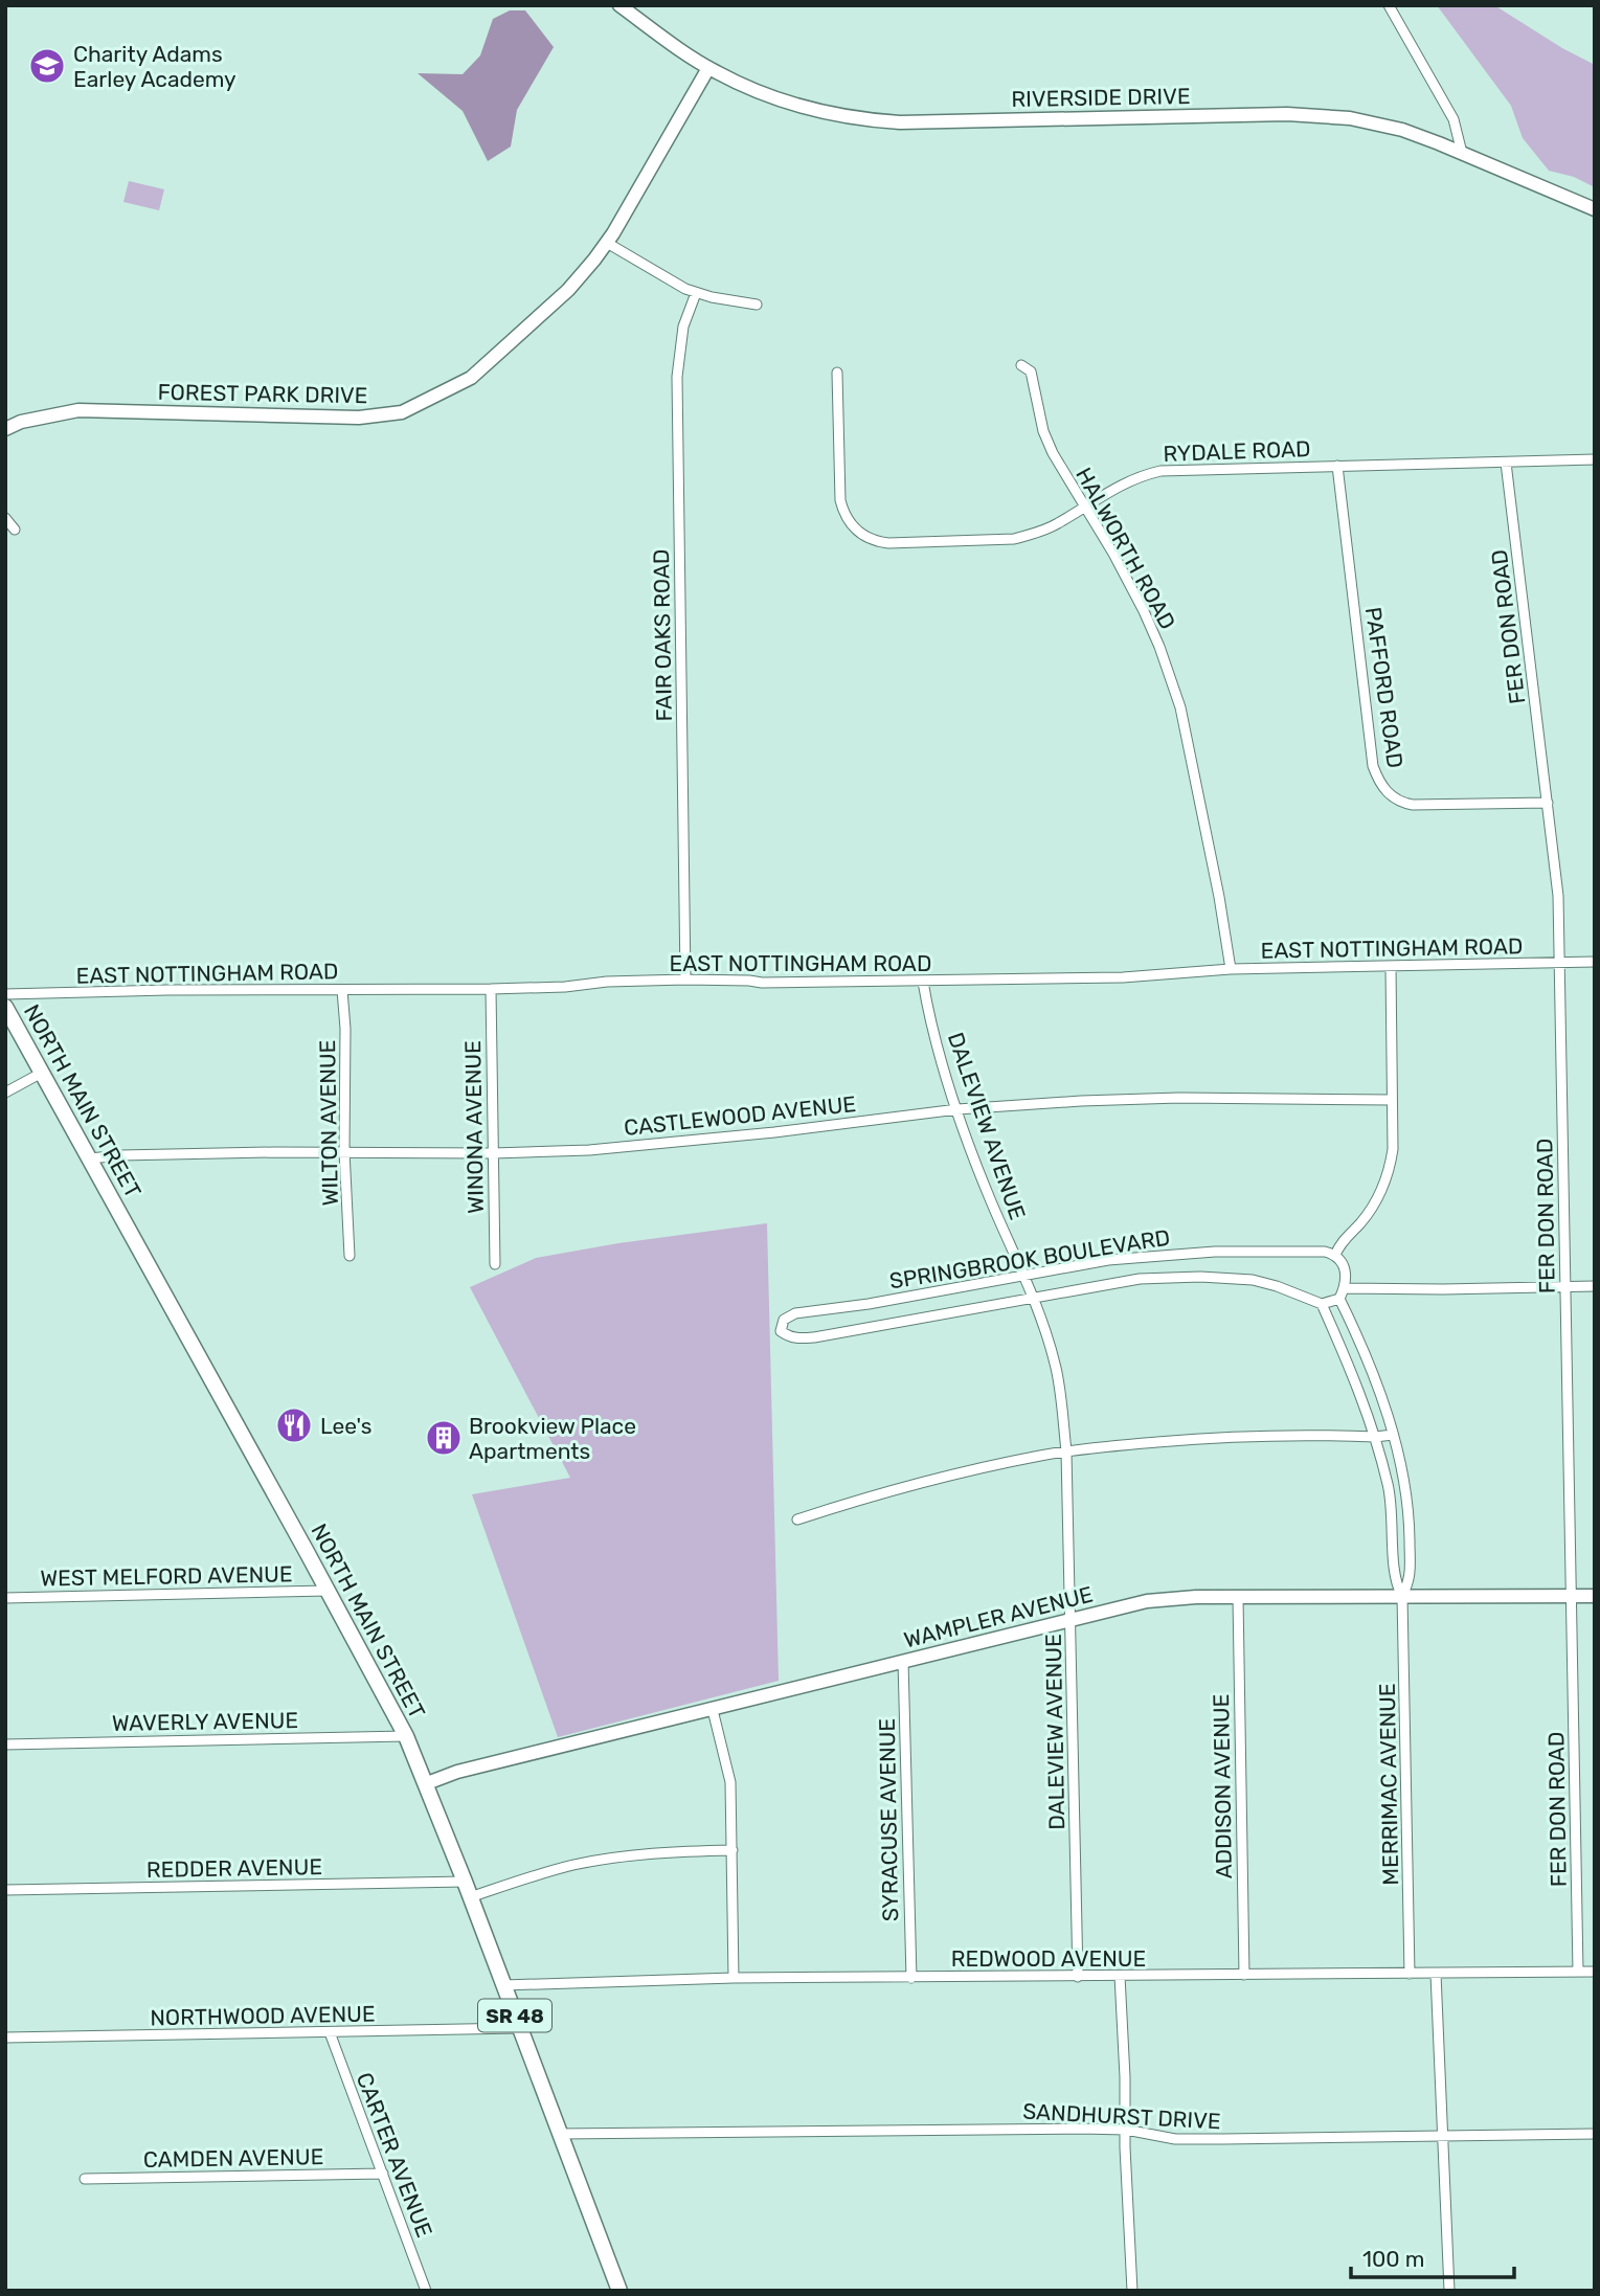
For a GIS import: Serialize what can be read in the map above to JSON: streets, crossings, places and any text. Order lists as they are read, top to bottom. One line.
{"streets":{"main road":["NORTH MAIN STREET","SR 48"],"street":["RIVERSIDE DRIVE","FOREST PARK DRIVE","RYDALE ROAD","HALWORTH ROAD","FER DON ROAD","FAIR OAKS ROAD","PAFFORD ROAD","EAST NOTTINGHAM ROAD","CASTLEWOOD AVENUE","WILTON AVENUE","DALEVIEW AVENUE","WINONA AVENUE","SPRINGBROOK BOULEVARD","WEST MELFORD AVENUE","WAMPLER AVENUE","WAVERLY AVENUE","MERRIMAC AVENUE","ADDISON AVENUE","SYRACUSE AVENUE","REDDER AVENUE","REDWOOD AVENUE","NORTHWOOD AVENUE","SANDHURST DRIVE","CARTER AVENUE","CAMDEN AVENUE"]},"crossings":[["RIVERSIDE DRIVE","FOREST PARK DRIVE"],["RYDALE ROAD","HALWORTH ROAD"],["RYDALE ROAD","FER DON ROAD"],["RYDALE ROAD","PAFFORD ROAD"],["HALWORTH ROAD","EAST NOTTINGHAM ROAD"],["FER DON ROAD","PAFFORD ROAD"],["FER DON ROAD","EAST NOTTINGHAM ROAD"],["FER DON ROAD","WAMPLER AVENUE"],["FER DON ROAD","REDWOOD AVENUE"],["FAIR OAKS ROAD","EAST NOTTINGHAM ROAD"],["EAST NOTTINGHAM ROAD","WILTON AVENUE"],["EAST NOTTINGHAM ROAD","DALEVIEW AVENUE"],["EAST NOTTINGHAM ROAD","WINONA AVENUE"],["NORTH MAIN STREET","CASTLEWOOD AVENUE"],["NORTH MAIN STREET","WEST MELFORD AVENUE"],["NORTH MAIN STREET","WAMPLER AVENUE"],["NORTH MAIN STREET","WAVERLY AVENUE"],["NORTH MAIN STREET","REDDER AVENUE"],["NORTH MAIN STREET","REDWOOD AVENUE"],["NORTH MAIN STREET","NORTHWOOD AVENUE"],["NORTH MAIN STREET","SANDHURST DRIVE"],["CASTLEWOOD AVENUE","WILTON AVENUE"],["CASTLEWOOD AVENUE","DALEVIEW AVENUE"],["CASTLEWOOD AVENUE","WINONA AVENUE"],["DALEVIEW AVENUE","SPRINGBROOK BOULEVARD"],["DALEVIEW AVENUE","WAMPLER AVENUE"],["DALEVIEW AVENUE","REDWOOD AVENUE"],["SPRINGBROOK BOULEVARD","MERRIMAC AVENUE"],["WAMPLER AVENUE","MERRIMAC AVENUE"],["WAMPLER AVENUE","ADDISON AVENUE"],["WAMPLER AVENUE","SYRACUSE AVENUE"],["MERRIMAC AVENUE","REDWOOD AVENUE"],["ADDISON AVENUE","REDWOOD AVENUE"],["SYRACUSE AVENUE","REDWOOD AVENUE"],["NORTHWOOD AVENUE","CARTER AVENUE"],["CARTER AVENUE","CAMDEN AVENUE"]],"places":{"school or university":["Charity Adams Earley Academy"],"restaurant":["Lee's"],"building":["Brookview Place Apartments"]},"scale_bar":"100 m"}
